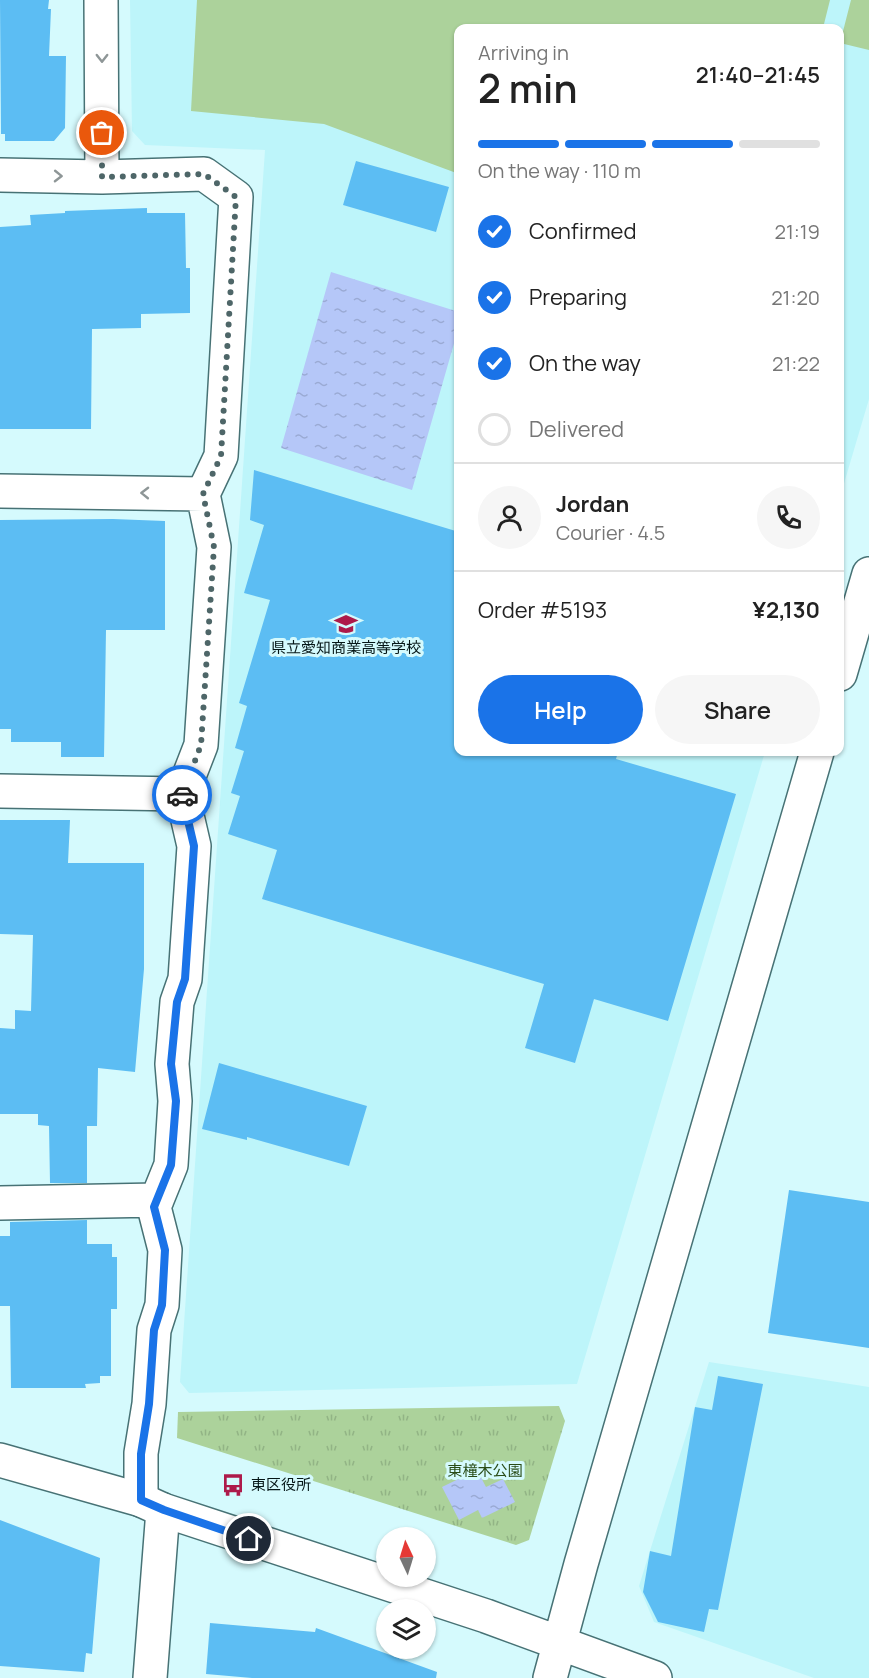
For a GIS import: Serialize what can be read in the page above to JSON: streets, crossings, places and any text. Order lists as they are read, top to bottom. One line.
{"parks":["東橦木公園"],"places":{"school or university":["県立愛知商業高等学校"],"bus stop":["東区役所"]},"north":"top","page":{"heading":["2 min","Arriving in","21:40–21:45"],"panel":["Jordan","Courier · 4.5","Order #5193","¥2,130"],"bar":"On the way · 110 m","list":[["Confirmed","21:19"],["Preparing","21:20"],["On the way","21:22"],"Delivered"],"buttons":["Help","Share"]}}
